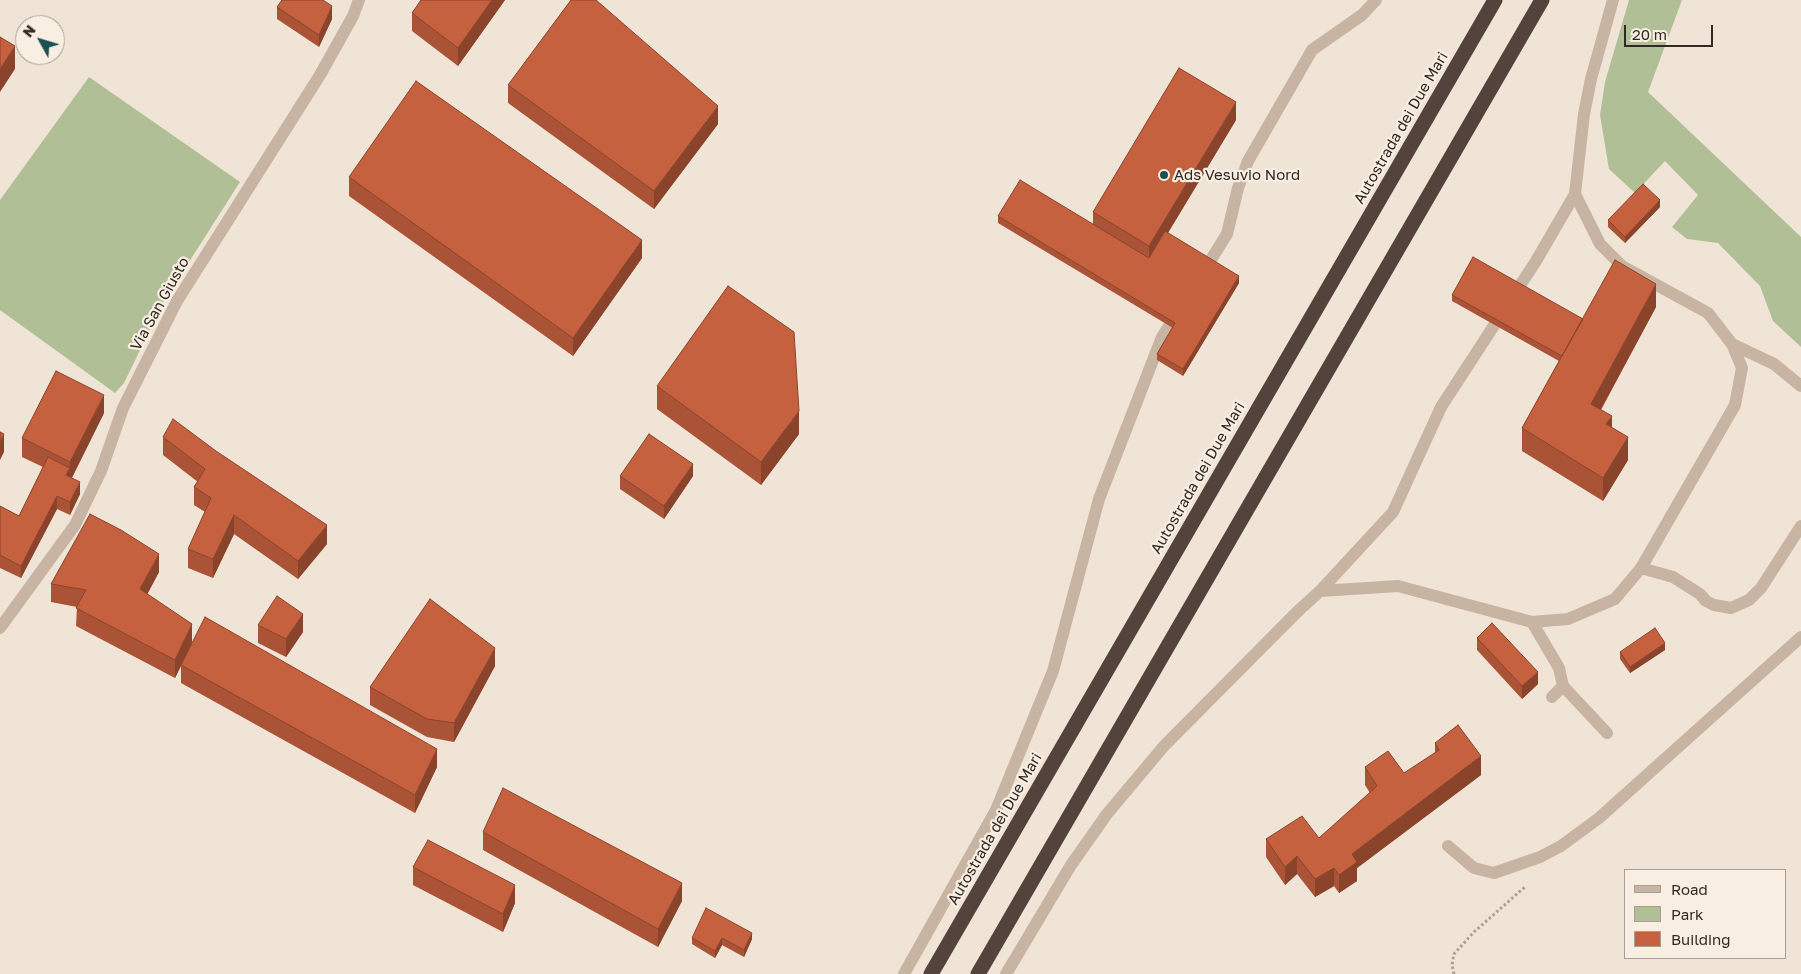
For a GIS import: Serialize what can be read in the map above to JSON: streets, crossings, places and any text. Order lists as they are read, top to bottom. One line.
{"streets":{"highway":["Autostrada dei Due Mari"],"street":["Via San Giusto"]},"places":["Ads Vesuvio Nord"],"legend":["Road","Park","Building"],"scale_bar":"20 m","north":"top left"}
